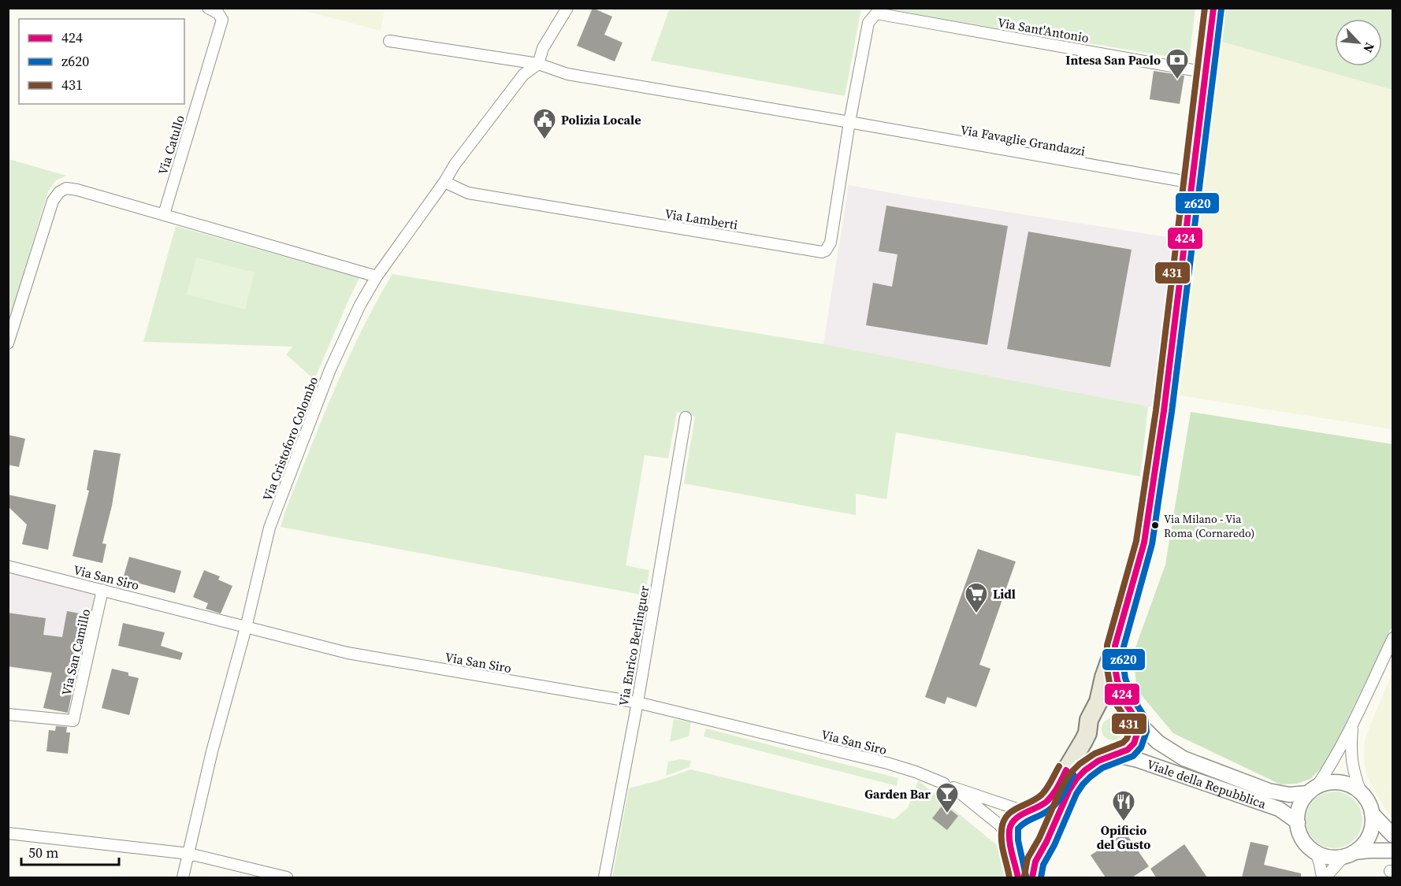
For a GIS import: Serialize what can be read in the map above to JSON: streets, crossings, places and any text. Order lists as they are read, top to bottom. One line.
{"streets":{"street":["Via Sant'Antonio","Via Favaglie Grandazzi","Via Catullo","Via Lamberti","Via Cristoforo Colombo","Via San Siro","Via Enrico Berlinguer","Via San Camillo","Viale della Repubblica"]},"crossings":[["Via Sant'Antonio","Via Favaglie Grandazzi"],["Via Sant'Antonio","Via Lamberti"],["Via Favaglie Grandazzi","Via Lamberti"],["Via Favaglie Grandazzi","Via Cristoforo Colombo"],["Via Lamberti","Via Cristoforo Colombo"],["Via Cristoforo Colombo","Via San Siro"],["Via San Siro","Via Enrico Berlinguer"],["Via San Siro","Via San Camillo"]],"places":{"bank":["Intesa San Paolo"],"public building":["Polizia Locale"],"other":["Via Milano - Via Roma (Cornaredo)"],"supermarket":["Lidl"],"bar":["Garden Bar"],"restaurant":["Opificio del Gusto"]},"lines":["transit line 424","transit line 431","transit line z620"],"legend":["424","z620","431"],"scale_bar":"50 m","north":"bottom right"}
